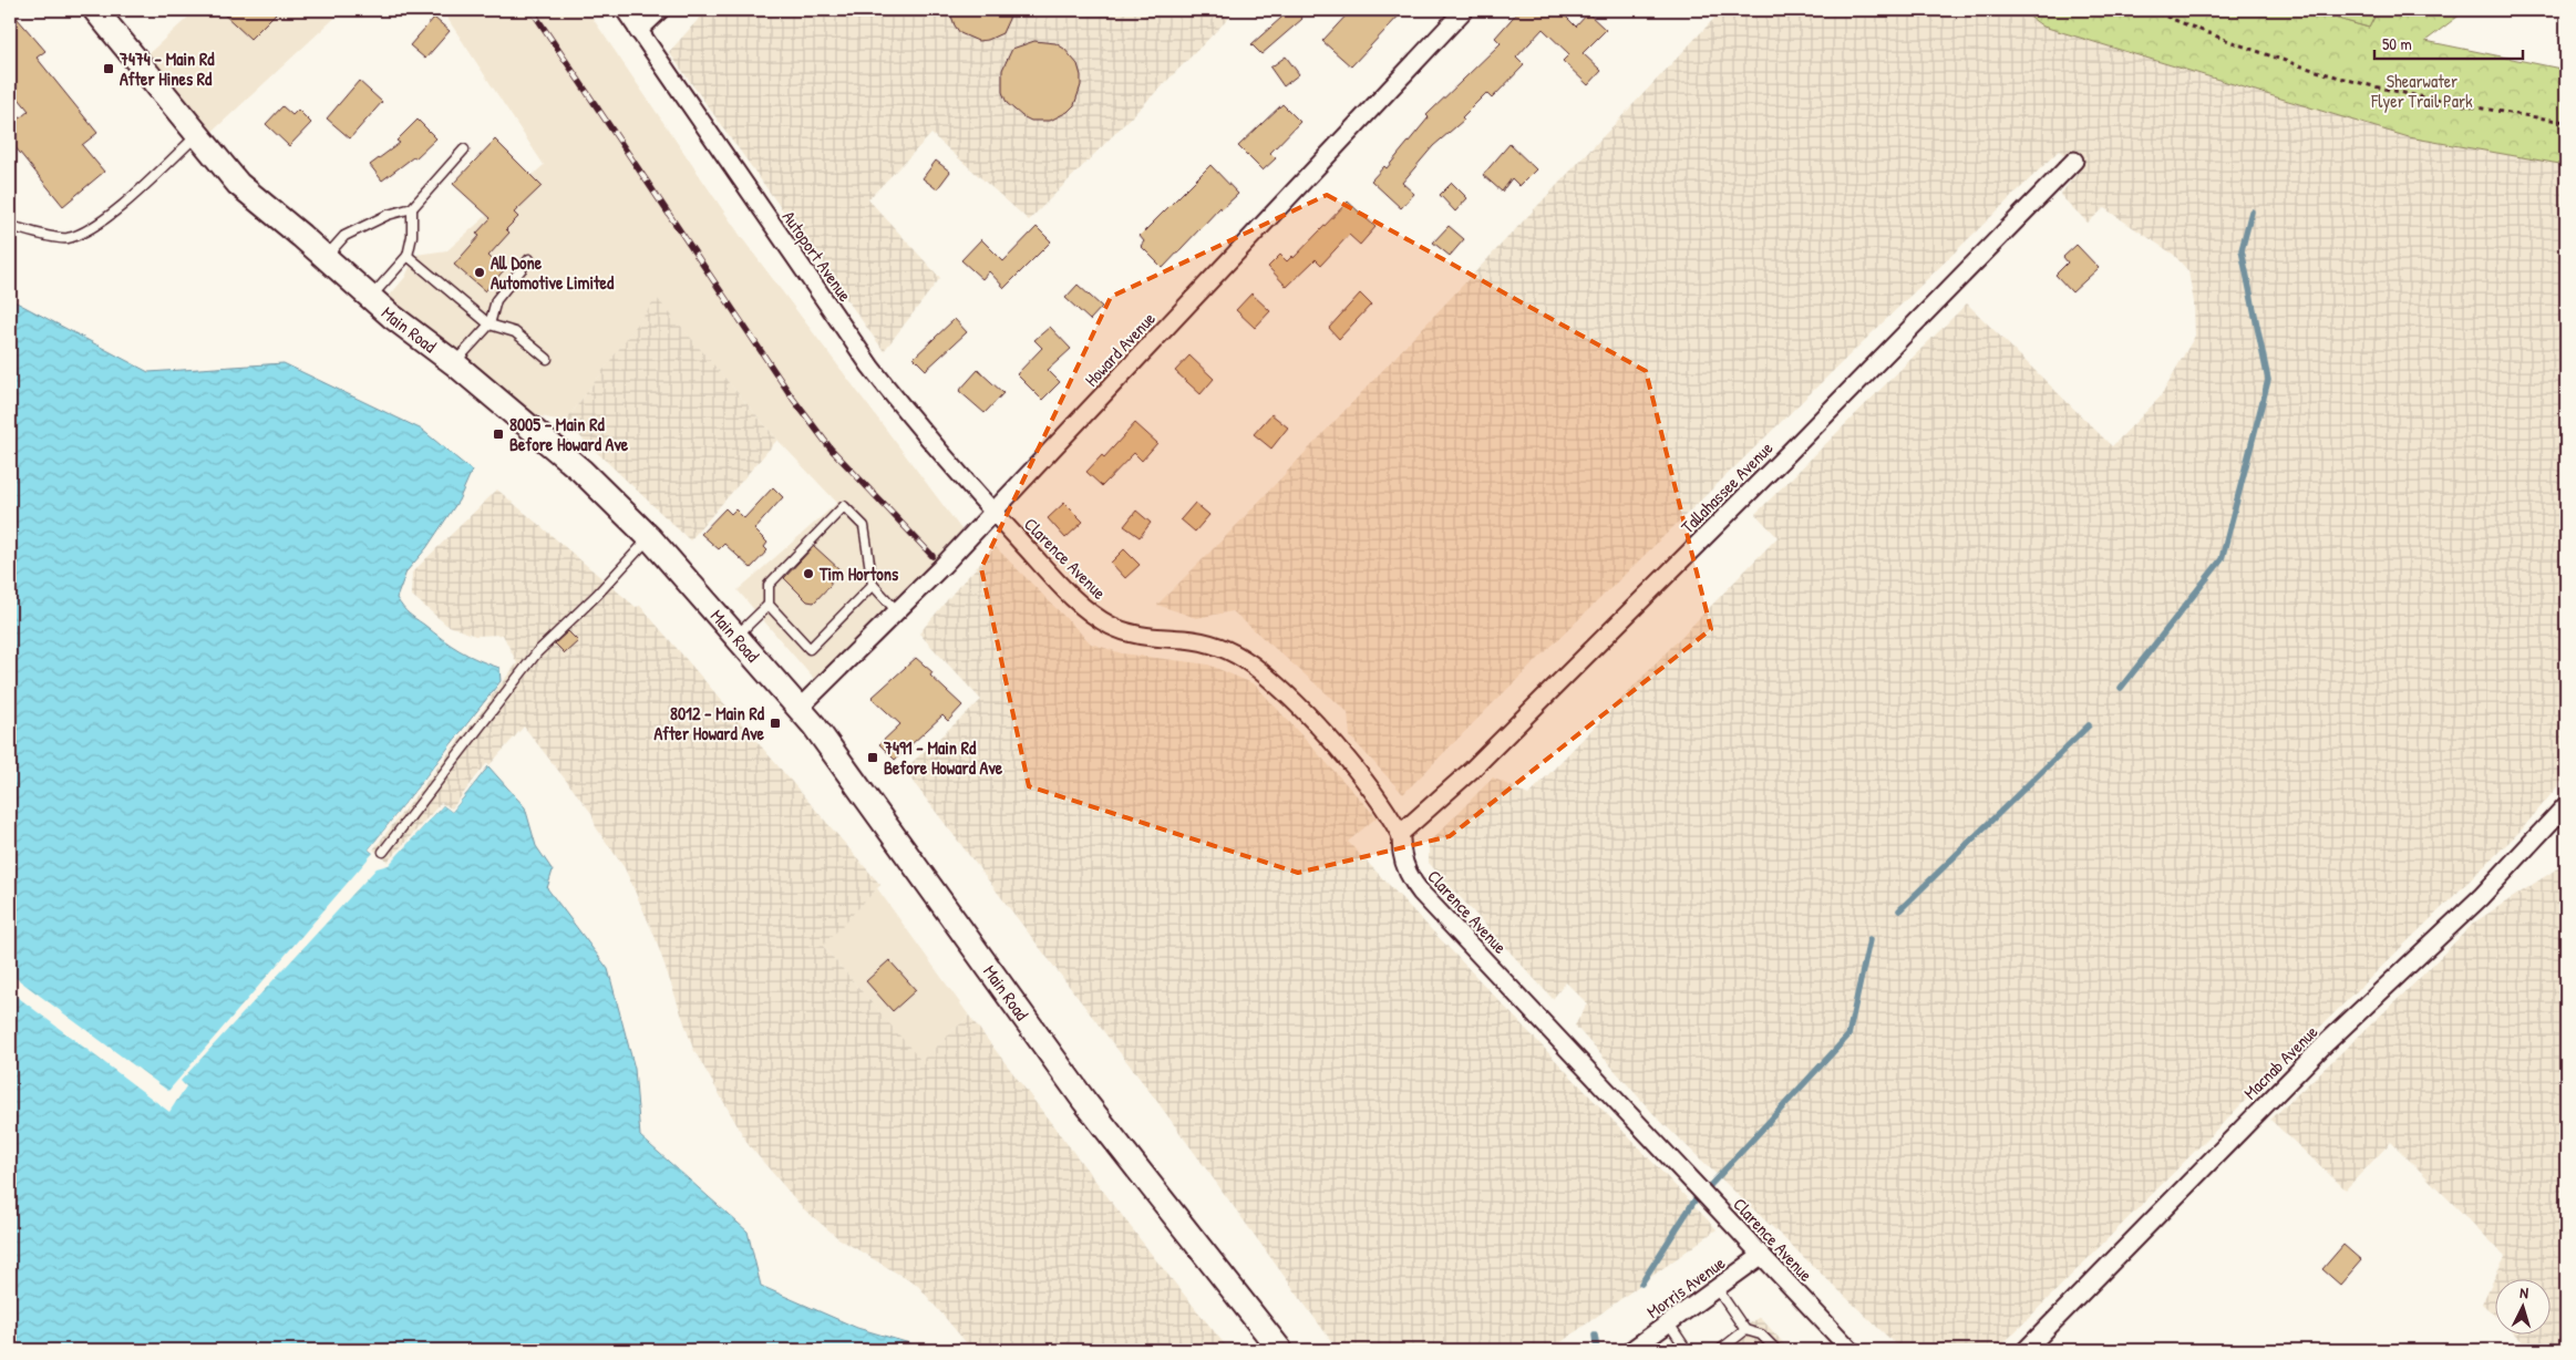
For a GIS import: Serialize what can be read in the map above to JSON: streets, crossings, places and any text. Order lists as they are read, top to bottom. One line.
{"streets":{"main road":["Main Road"],"street":["Autoport Avenue","Howard Avenue","Tallahassee Avenue","Clarence Avenue","Macnab Avenue","Morris Avenue"]},"crossings":[["Autoport Avenue","Howard Avenue"],["Autoport Avenue","Clarence Avenue"],["Main Road","Howard Avenue"],["Howard Avenue","Clarence Avenue"],["Tallahassee Avenue","Clarence Avenue"],["Clarence Avenue","Morris Avenue"]],"parks":["Shearwater Flyer Trail Park"],"places":{"transit":["7474 - Main Rd After Hines Rd","8005 - Main Rd Before Howard Ave","8012 - Main Rd After Howard Ave","7491 - Main Rd Before Howard Ave"],"other":["All Done Automotive Limited","Tim Hortons"]},"scale_bar":"50 m","north":"top"}
